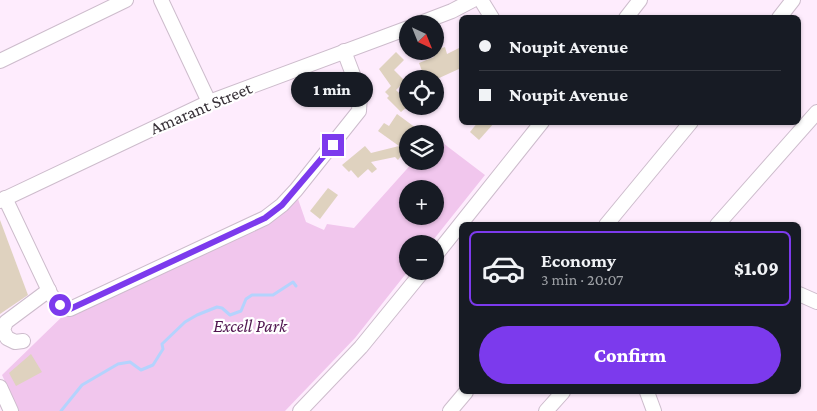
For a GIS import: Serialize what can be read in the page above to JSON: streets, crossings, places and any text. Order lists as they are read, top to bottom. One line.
{"streets":{"street":["Amarant Street"]},"parks":["Excell Park"],"north":"bottom right","page":{"map_buttons":["+","−"],"banner":["Noupit Avenue","Noupit Avenue"],"bubble":"1 min","list":[{"name":"Economy","note":"3 min · 20:07","value":"$1.09"}],"buttons":"Confirm"}}
